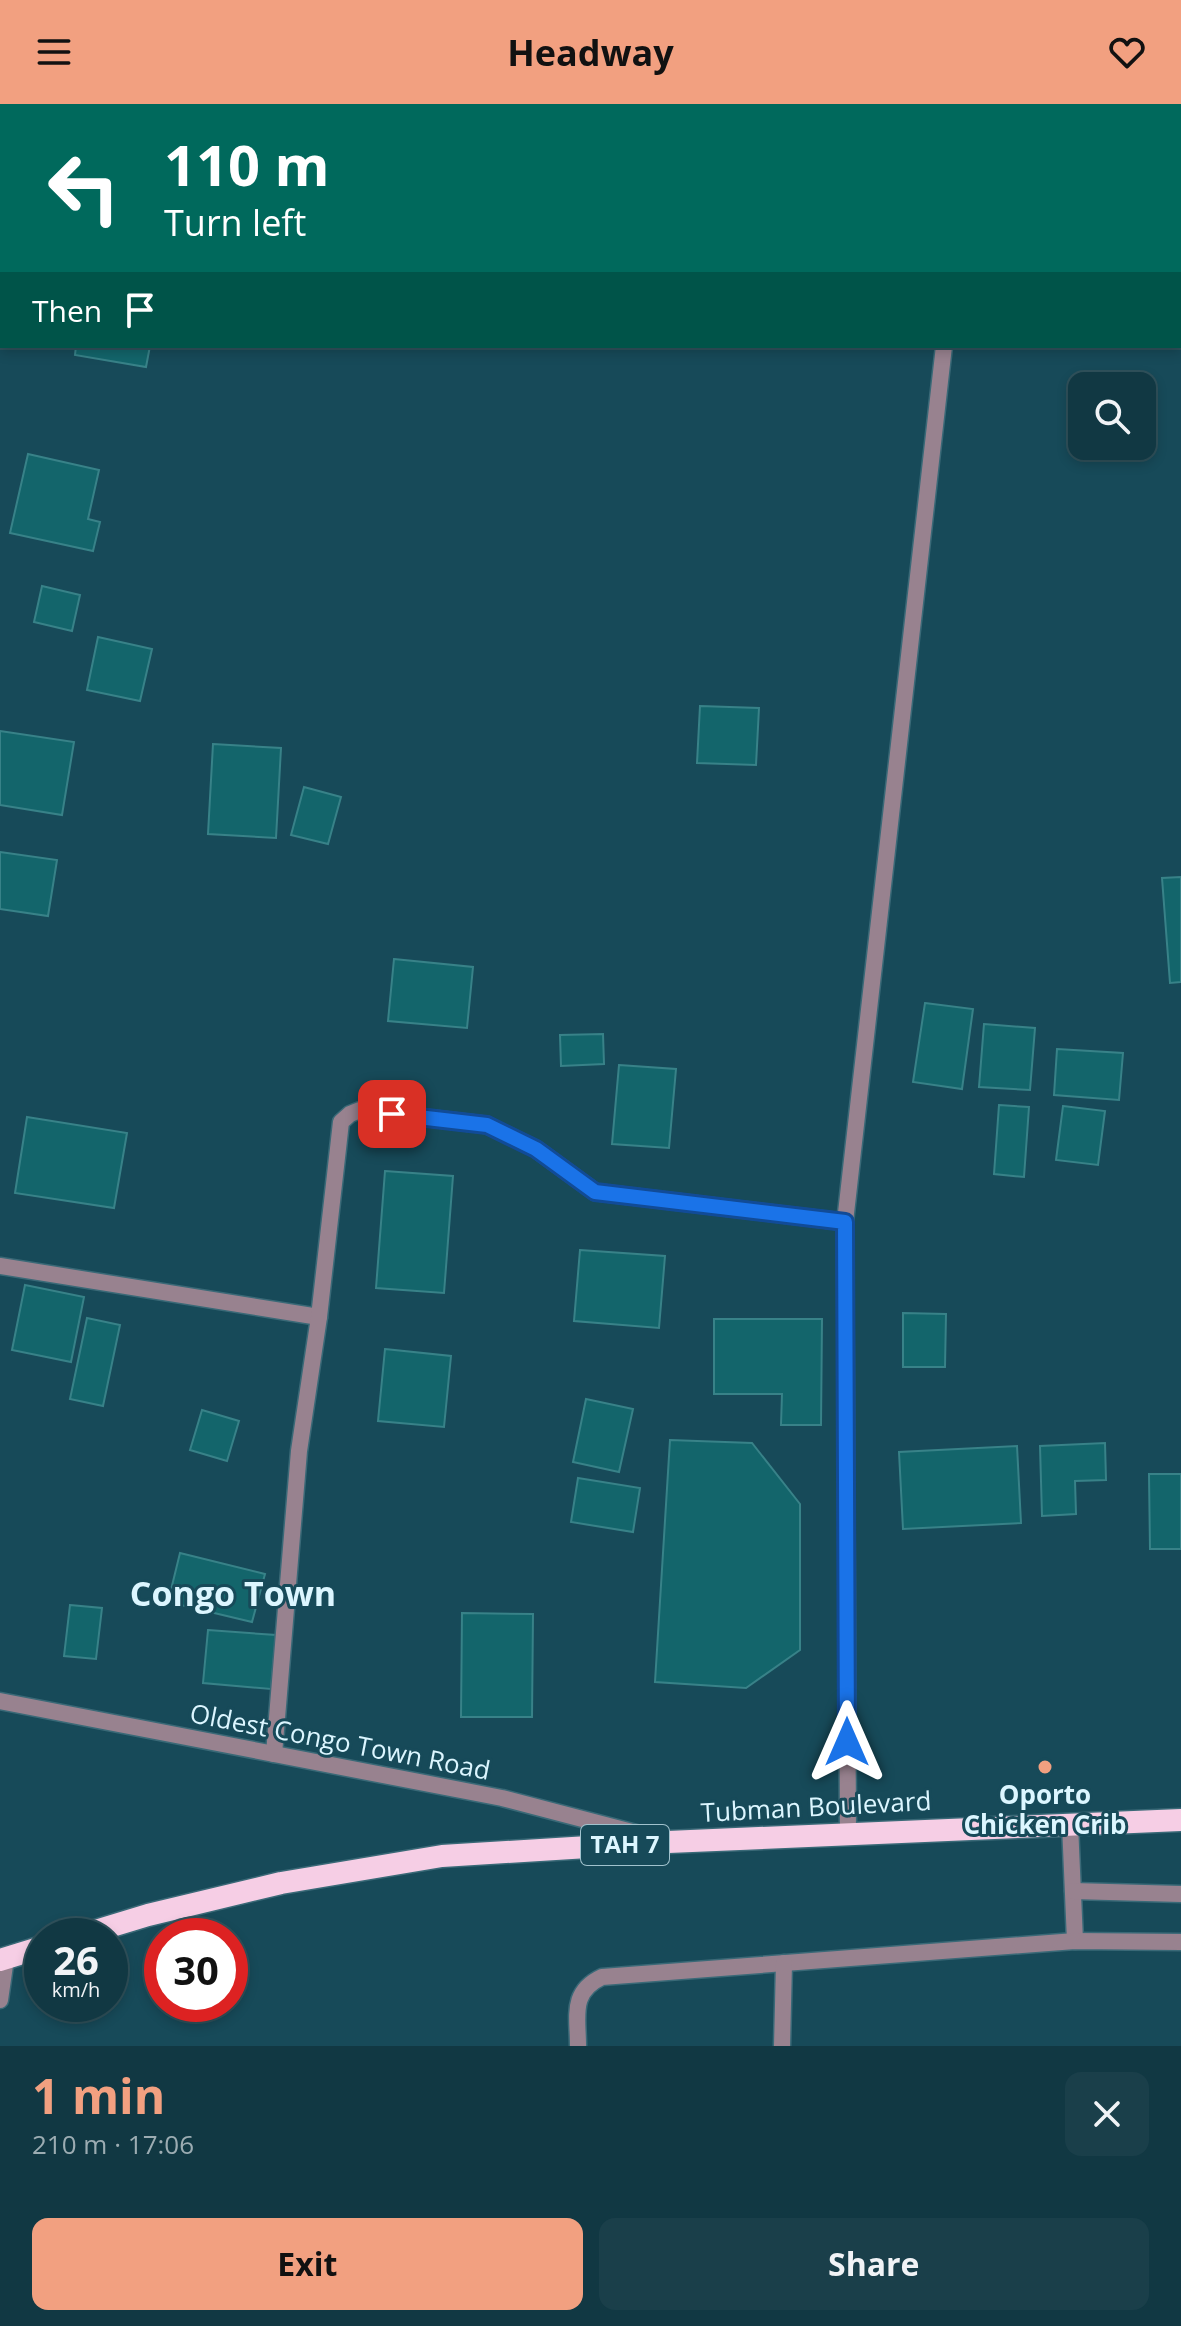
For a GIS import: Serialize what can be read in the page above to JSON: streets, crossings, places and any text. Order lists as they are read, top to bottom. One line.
{"streets":{"highway":["Tubman Boulevard","TAH 7"],"street":["Oldest Congo Town Road"]},"crossings":[["Oldest Congo Town Road","Tubman Boulevard"]],"districts":["Congo Town"],"places":["Oporto Chicken Crib"],"page":{"header":"Headway","turn":["110 m","Turn left"],"then":"Then","speed":"26 km/h","limit":"30","heading":["1 min","210 m · 17:06"],"buttons":["Exit","Share"]}}
